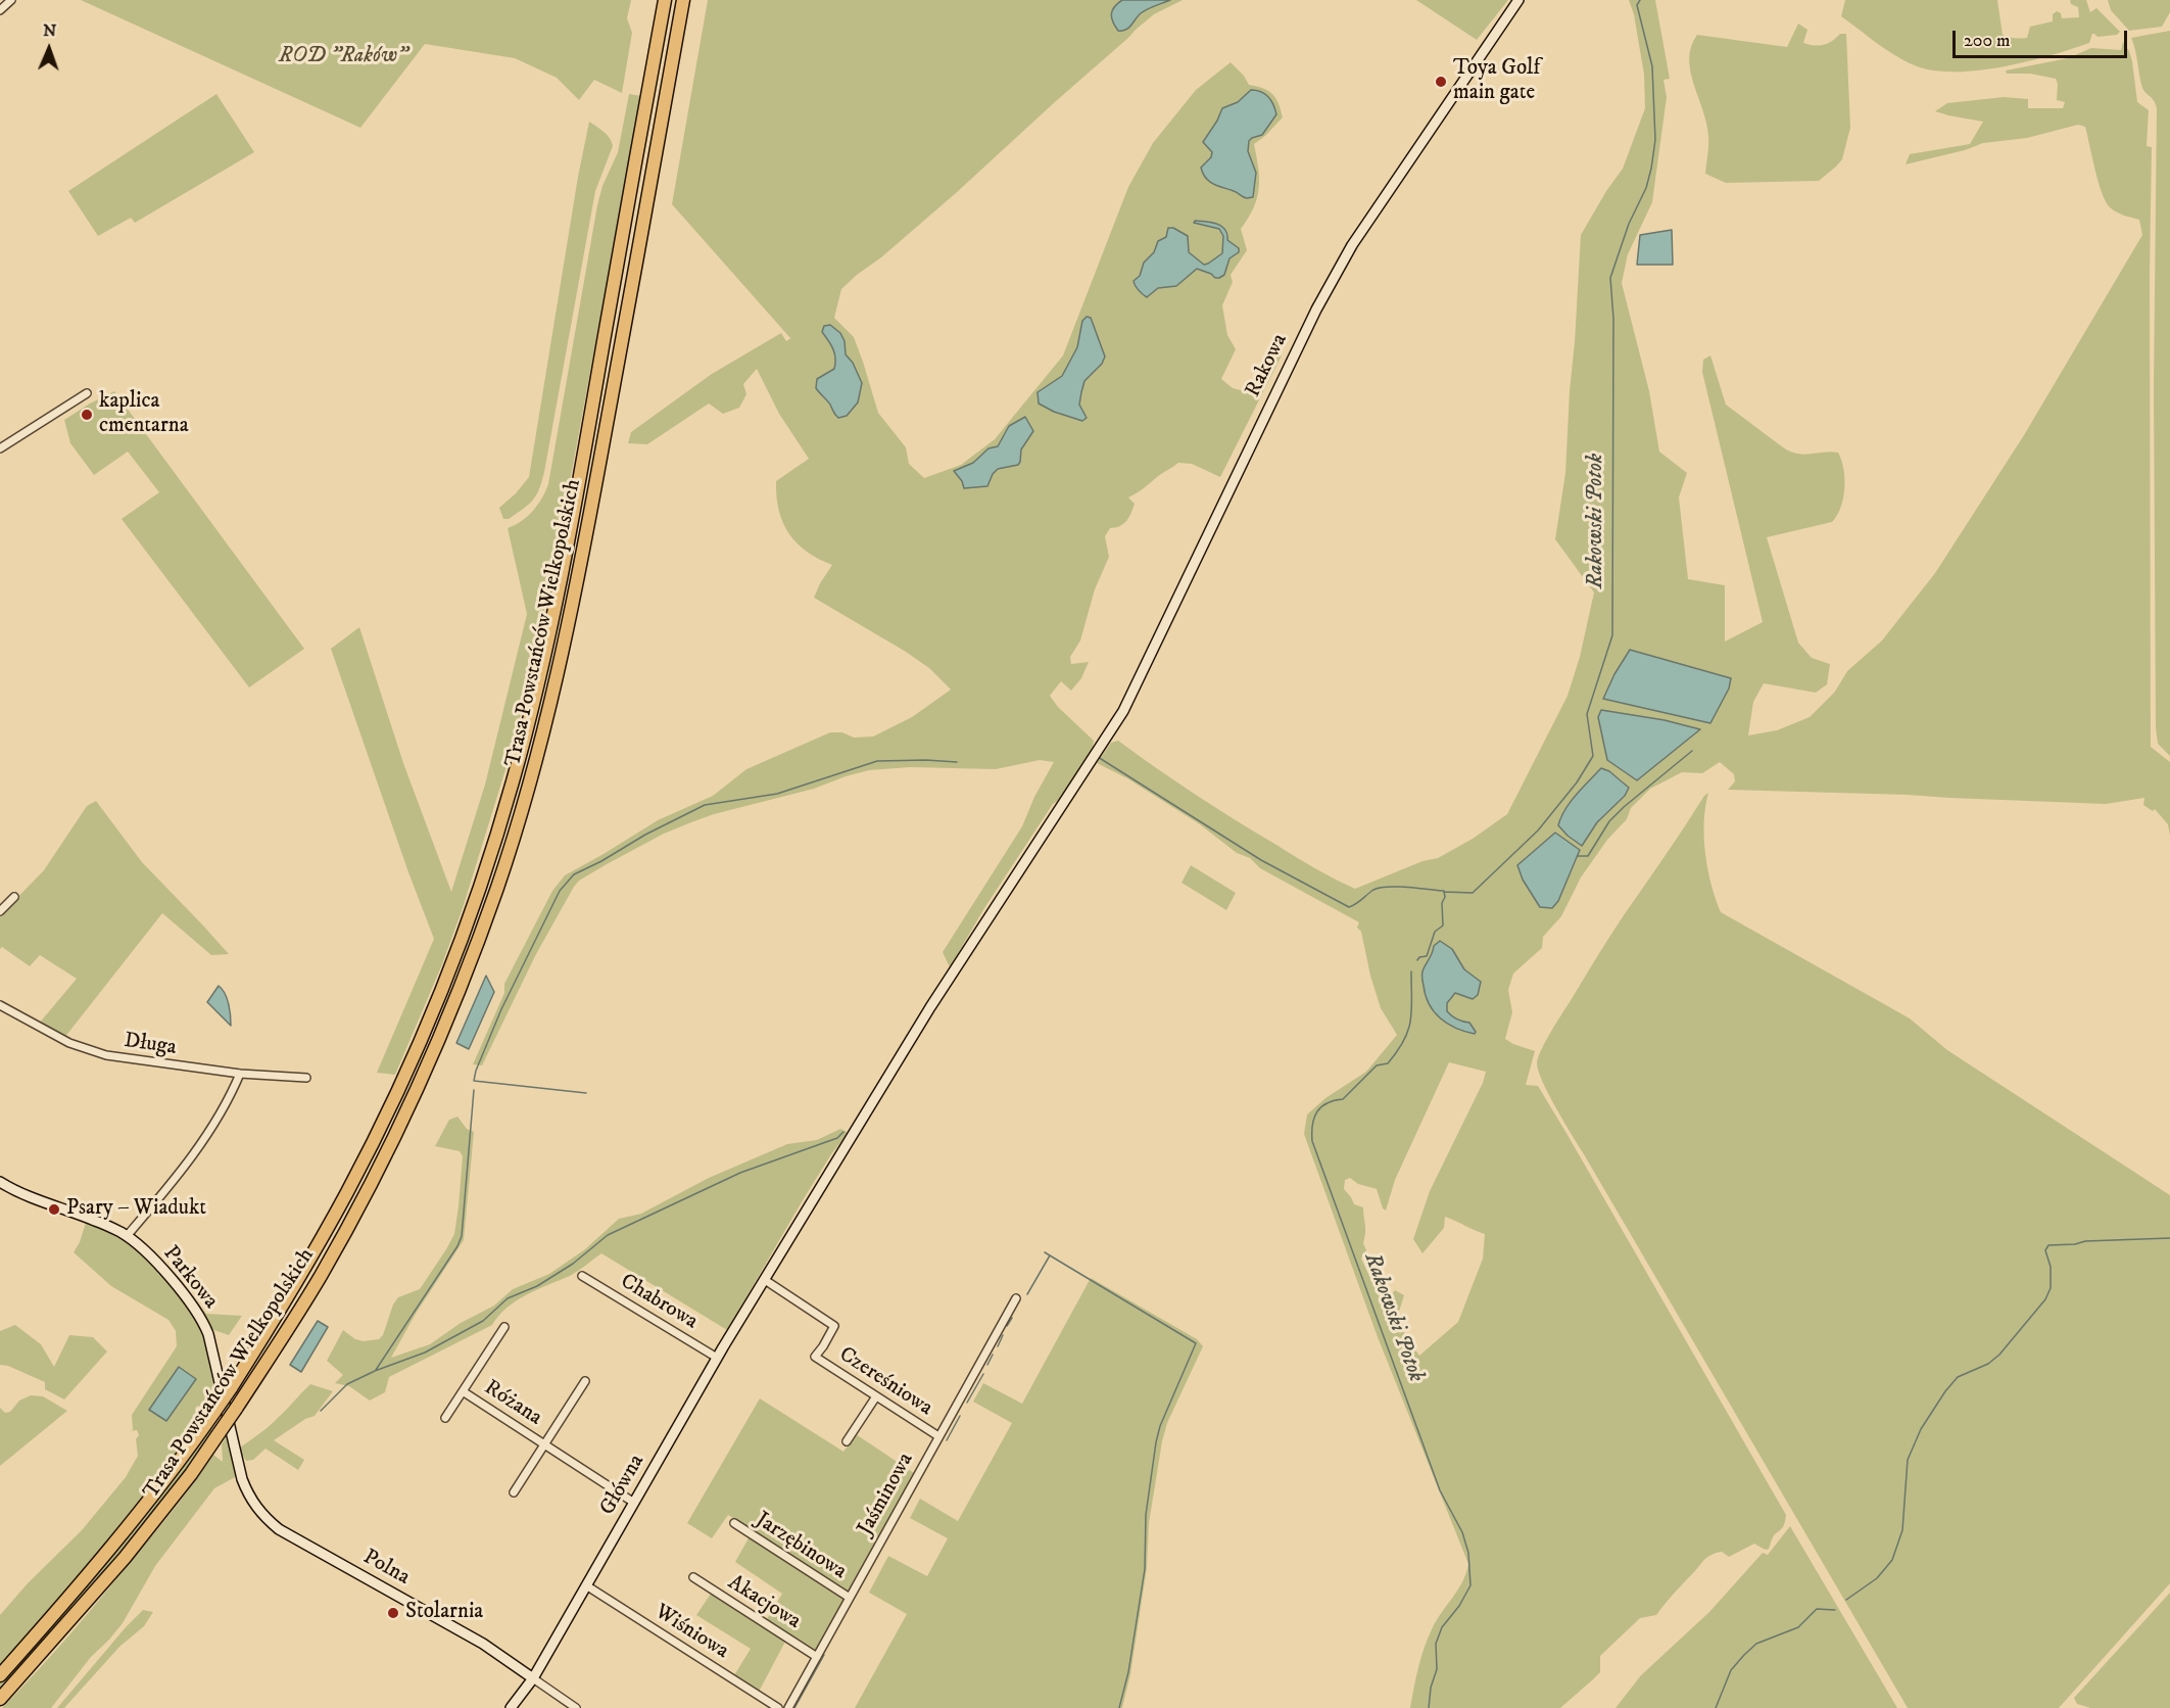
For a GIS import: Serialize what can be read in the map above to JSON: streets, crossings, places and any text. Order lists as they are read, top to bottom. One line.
{"streets":{"highway":["Trasa Powstańców Wielkopolskich"],"street":["Rakowa","Długa","Parkowa","Chabrowa","Czereśniowa","Różana","Główna","Jaśminowa","Jarzębinowa","Polna","Akacjowa","Wiśniowa"]},"crossings":[["Rakowa","Czereśniowa"],["Rakowa","Główna"],["Parkowa","Polna"],["Chabrowa","Główna"],["Czereśniowa","Główna"],["Czereśniowa","Jaśminowa"],["Różana","Główna"],["Główna","Polna"],["Główna","Wiśniowa"],["Jaśminowa","Jarzębinowa"],["Jaśminowa","Akacjowa"]],"water":["Rakowski Potok"],"parks":["ROD \"Raków\""],"places":["Toya Golf main gate","kaplica cmentarna","Psary – Wiadukt","Stolarnia"],"scale_bar":"200 m","north":"top"}
